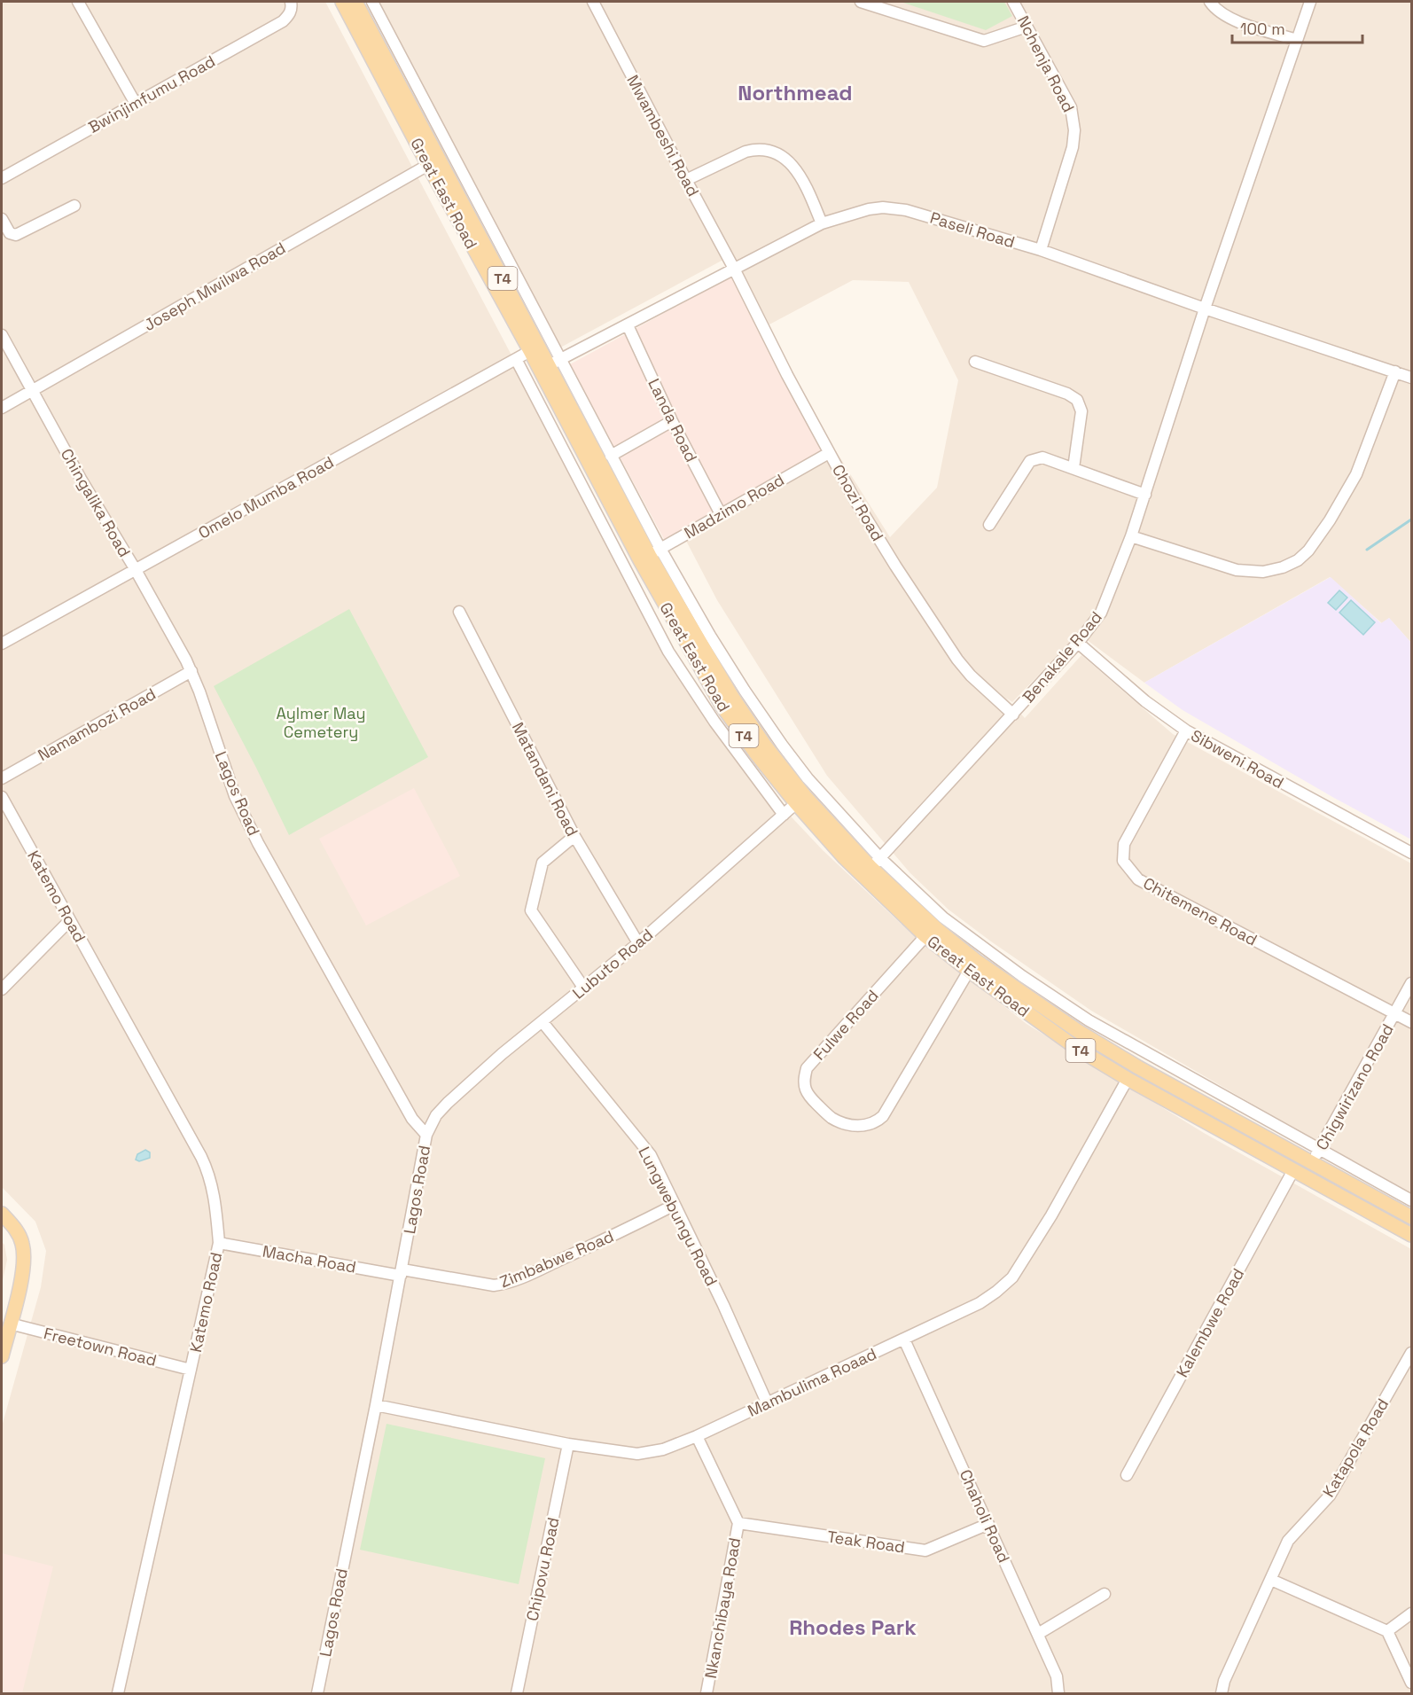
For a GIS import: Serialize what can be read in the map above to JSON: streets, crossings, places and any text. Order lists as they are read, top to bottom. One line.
{"streets":{"main road":["Great East Road","T4"],"street":["Nchenja Road","Bwinjimfumu Road","Mwambeshi Road","Paseli Road","Joseph Mwilwa Road","Landa Road","Omelo Mumba Road","Chingalika Road","Chozi Road","Madzimo Road","Benakale Road","Namambozi Road","Sibweni Road","Matandani Road","Lagos Road","Katemo Road","Chitemene Road","Lubuto Road","Fulwe Road","Chigwirizano Road","Lungwebungu Road","Macha Road","Zimbabwe Road","Kalembwe Road","Freetown Road","Mambulima Roaad","Katapola Road","Chaholi Road","Teak Road","Chipovu Road","Nkanchibaya Road"]},"crossings":[["Nchenja Road","Paseli Road"],["Mwambeshi Road","Paseli Road"],["Mwambeshi Road","Chozi Road"],["Great East Road","Paseli Road"],["Great East Road","Joseph Mwilwa Road"],["Great East Road","Omelo Mumba Road"],["Great East Road","Madzimo Road"],["Great East Road","Benakale Road"],["Great East Road","Lubuto Road"],["Great East Road","Fulwe Road"],["Great East Road","Chigwirizano Road"],["Great East Road","Kalembwe Road"],["Great East Road","Mambulima Roaad"],["Paseli Road","Landa Road"],["Paseli Road","Chozi Road"],["Paseli Road","Benakale Road"],["Joseph Mwilwa Road","Chingalika Road"],["Landa Road","Madzimo Road"],["Omelo Mumba Road","Chingalika Road"],["Chingalika Road","Namambozi Road"],["Chingalika Road","Lagos Road"],["Chozi Road","Madzimo Road"],["Chozi Road","Benakale Road"],["Benakale Road","Sibweni Road"],["Namambozi Road","Lagos Road"],["Sibweni Road","Chitemene Road"],["Matandani Road","Lubuto Road"],["Lagos Road","Lubuto Road"],["Lagos Road","Macha Road"],["Lagos Road","Zimbabwe Road"],["Lagos Road","Mambulima Roaad"],["Katemo Road","Macha Road"],["Katemo Road","Freetown Road"],["Chitemene Road","Chigwirizano Road"],["Lubuto Road","Lungwebungu Road"],["Lungwebungu Road","Zimbabwe Road"],["Lungwebungu Road","Mambulima Roaad"],["Macha Road","Zimbabwe Road"],["Mambulima Roaad","Chaholi Road"],["Mambulima Roaad","Chipovu Road"],["Mambulima Roaad","Nkanchibaya Road"],["Chaholi Road","Teak Road"],["Teak Road","Nkanchibaya Road"]],"districts":["Northmead","Rhodes Park"],"parks":["Aylmer May Cemetery"],"scale_bar":"100 m"}
